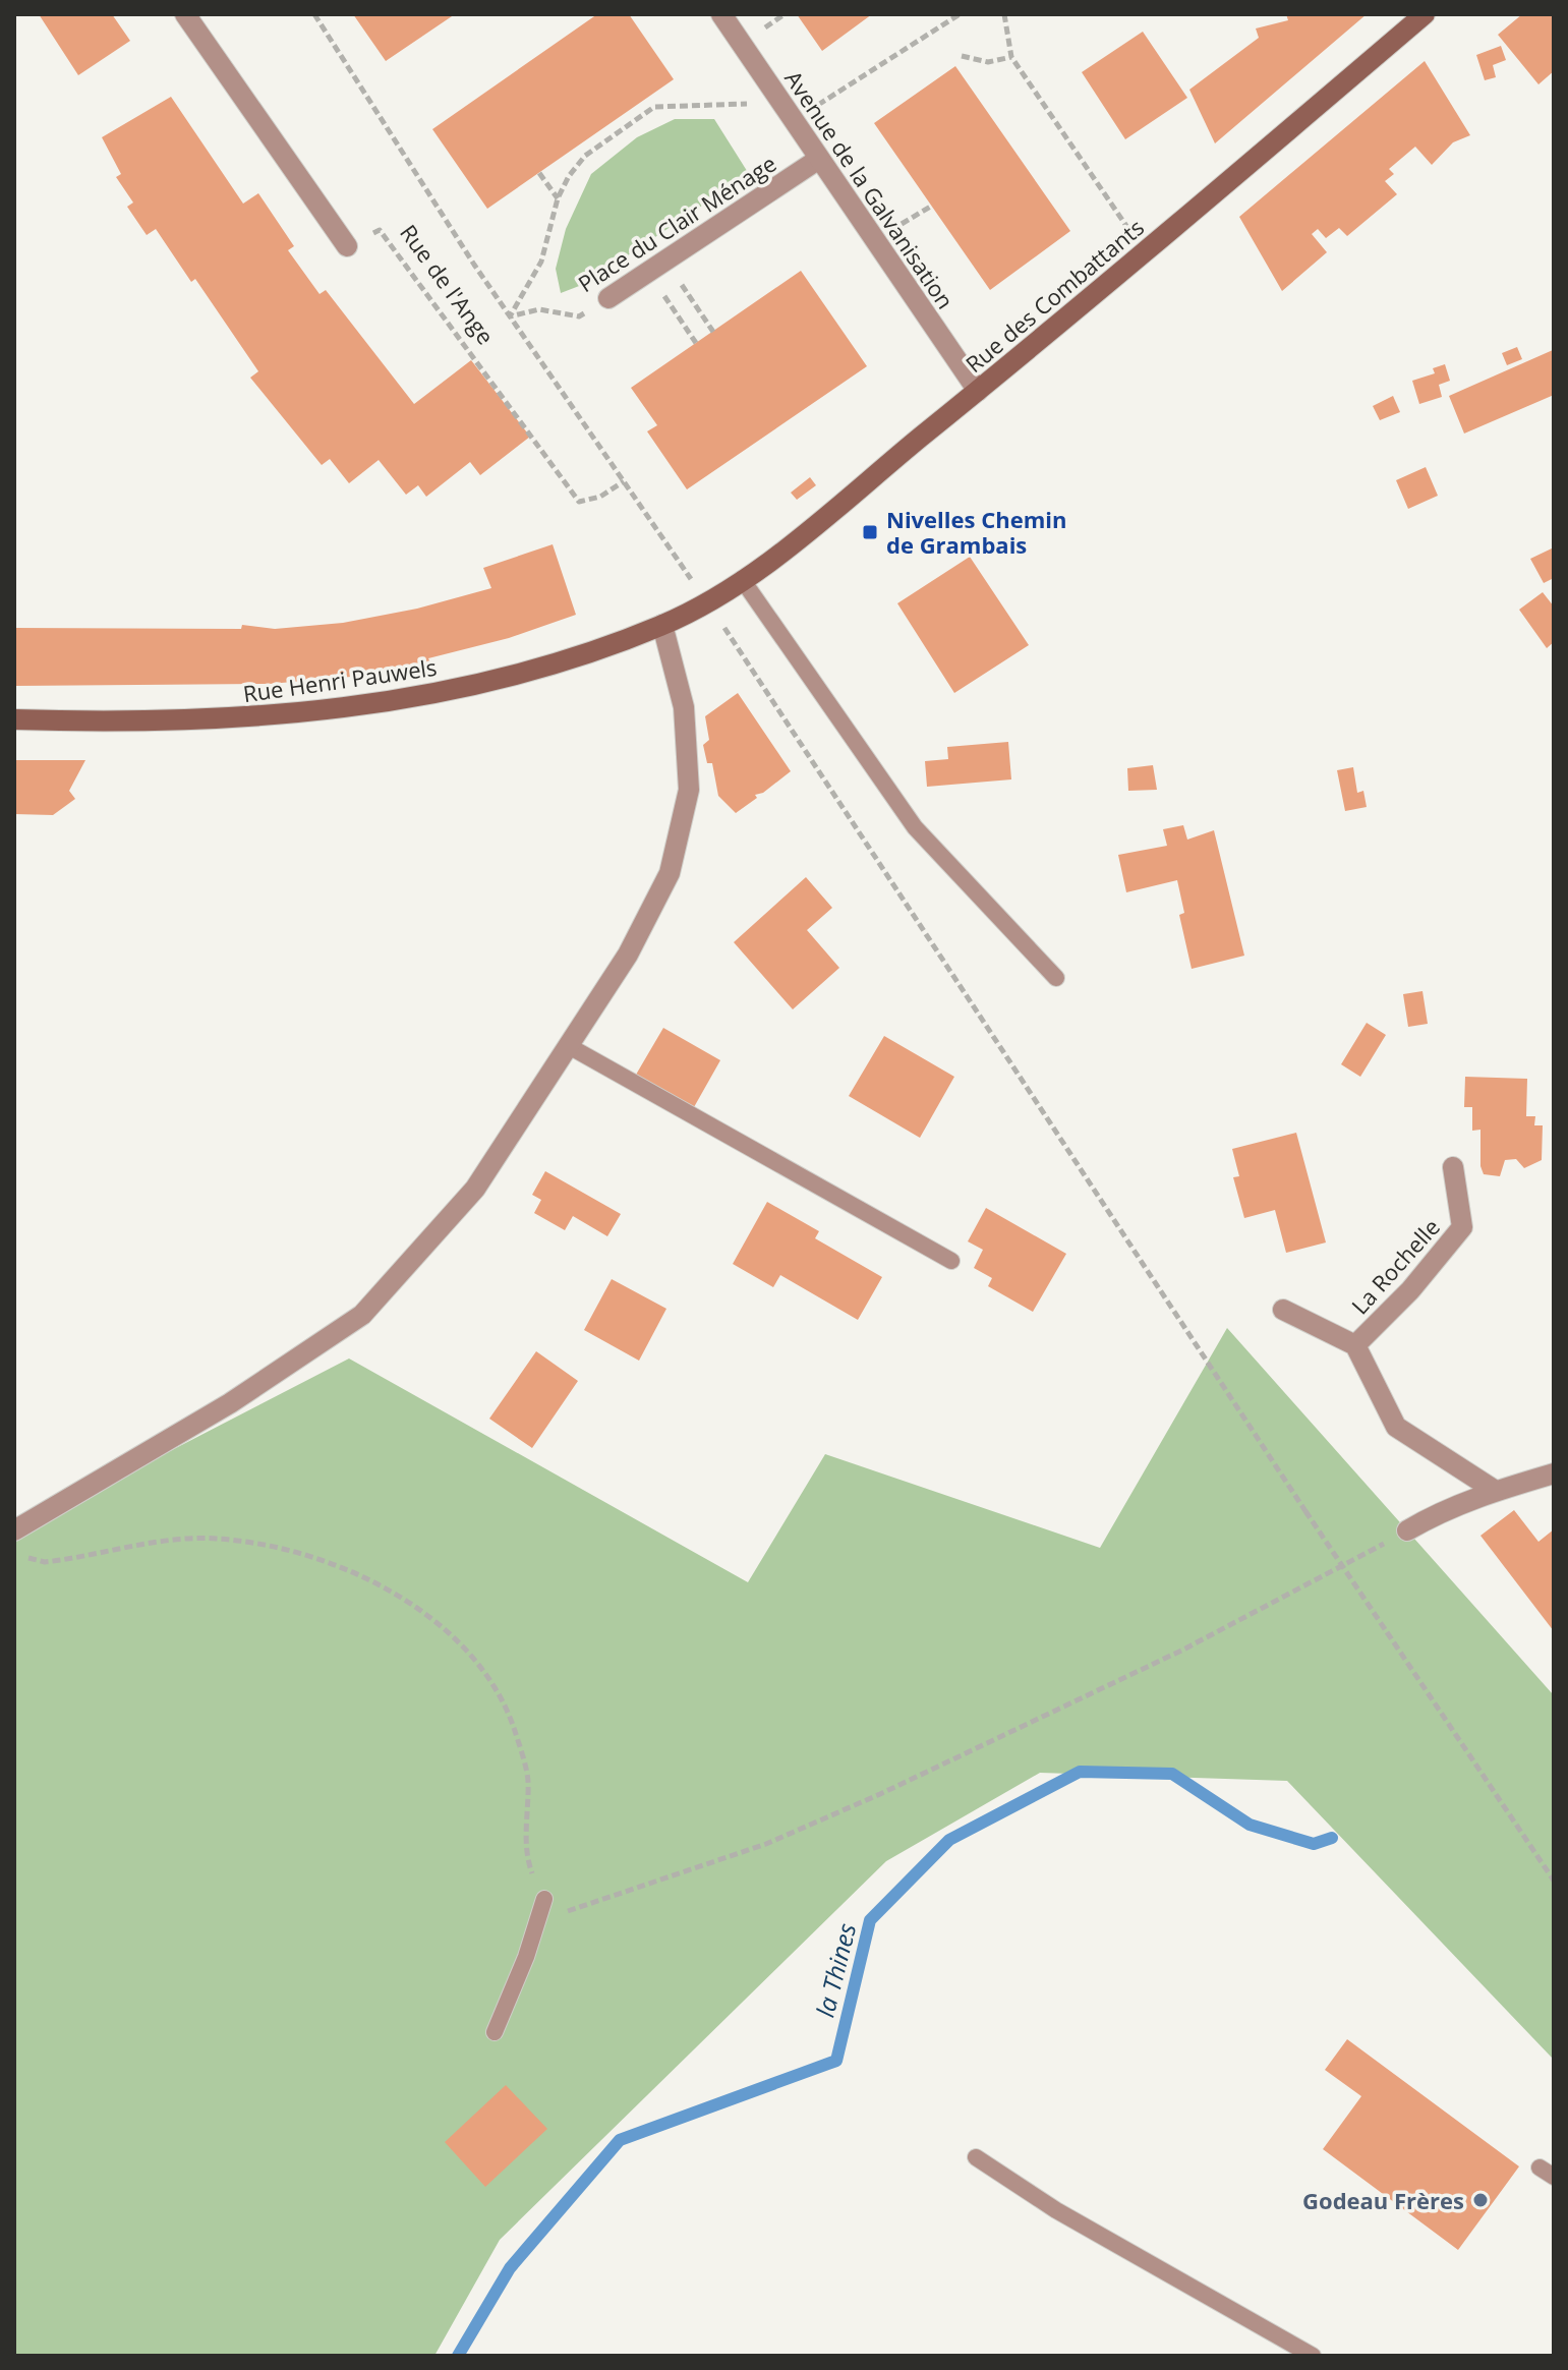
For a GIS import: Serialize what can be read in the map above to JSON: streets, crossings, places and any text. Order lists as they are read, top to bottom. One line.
{"streets":{"main road":["Rue des Combattants","Rue Henri Pauwels"],"street":["Avenue de la Galvanisation","Place du Clair Ménage","La Rochelle"],"path":["Rue de l'Ange"]},"crossings":[["Avenue de la Galvanisation","Place du Clair Ménage"],["Avenue de la Galvanisation","Rue des Combattants"],["Rue des Combattants","Rue Henri Pauwels"]],"water":["la Thines"],"places":{"transit":["Nivelles Chemin de Grambais"],"other":["Godeau Frères"]}}
